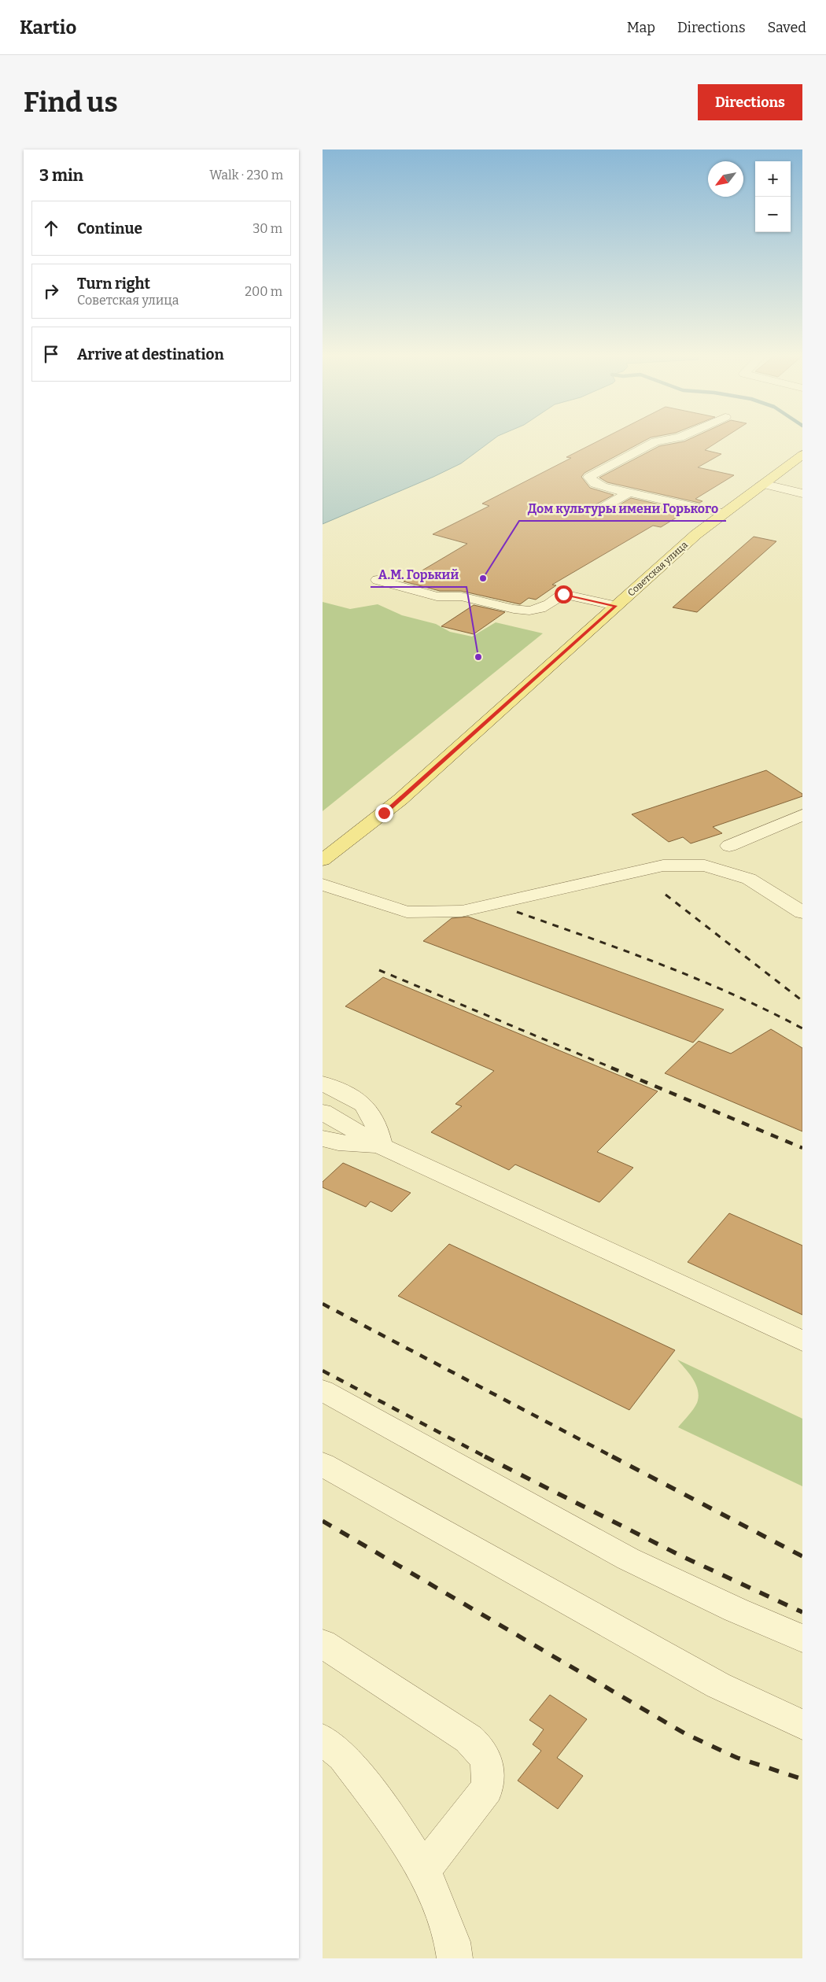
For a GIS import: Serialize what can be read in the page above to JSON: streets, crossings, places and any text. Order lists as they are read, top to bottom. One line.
{"streets":{"main road":["Советская улица"]},"places":["Дом культуры имени Горького","А.М. Горький"],"north":"bottom left","page":{"header":"Kartio","nav":["Map","Directions","Saved"],"buttons":"Directions","title":"Find us","heading":["3 min","Walk · 230 m"],"map_buttons":["+","−"],"list":[["Continue","30 m"],["Turn right","Советская улица","200 m"],"Arrive at destination"]}}
